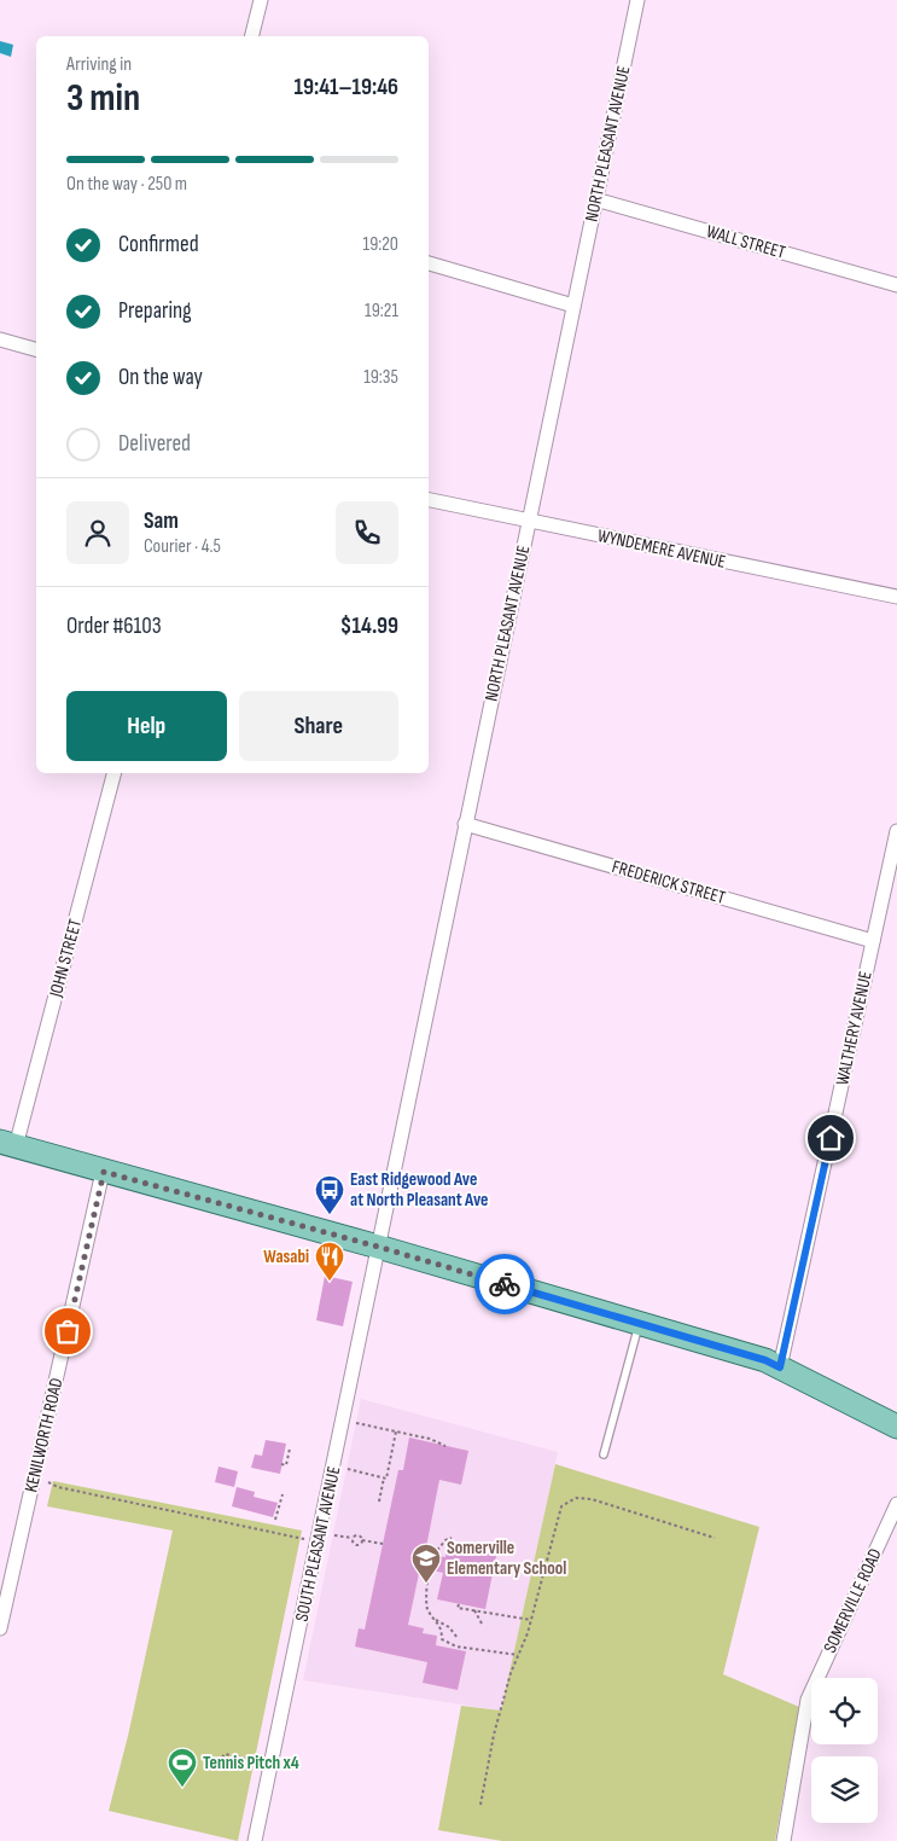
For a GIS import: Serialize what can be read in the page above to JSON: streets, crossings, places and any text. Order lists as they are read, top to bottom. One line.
{"streets":{"street":["NORTH PLEASANT AVENUE","WALL STREET","WYNDEMERE AVENUE","FREDERICK STREET","JOHN STREET","WALTHERY AVENUE","KENILWORTH ROAD","SOUTH PLEASANT AVENUE","SOMERVILLE ROAD"]},"crossings":[["NORTH PLEASANT AVENUE","WALL STREET"],["NORTH PLEASANT AVENUE","WYNDEMERE AVENUE"],["NORTH PLEASANT AVENUE","FREDERICK STREET"],["NORTH PLEASANT AVENUE","SOUTH PLEASANT AVENUE"],["FREDERICK STREET","WALTHERY AVENUE"]],"places":{"bus stop":["East Ridgewood Ave at North Pleasant Ave"],"restaurant":["Wasabi"],"school or university":["Somerville Elementary School"],"sports":["Tennis Pitch x4"]},"page":{"heading":["3 min","Arriving in","19:41–19:46"],"panel":["Sam","Courier · 4.5","Order #6103","$14.99"],"bar":"On the way · 250 m","list":[["Confirmed","19:20"],["Preparing","19:21"],["On the way","19:35"],"Delivered"],"buttons":["Help","Share"]}}
